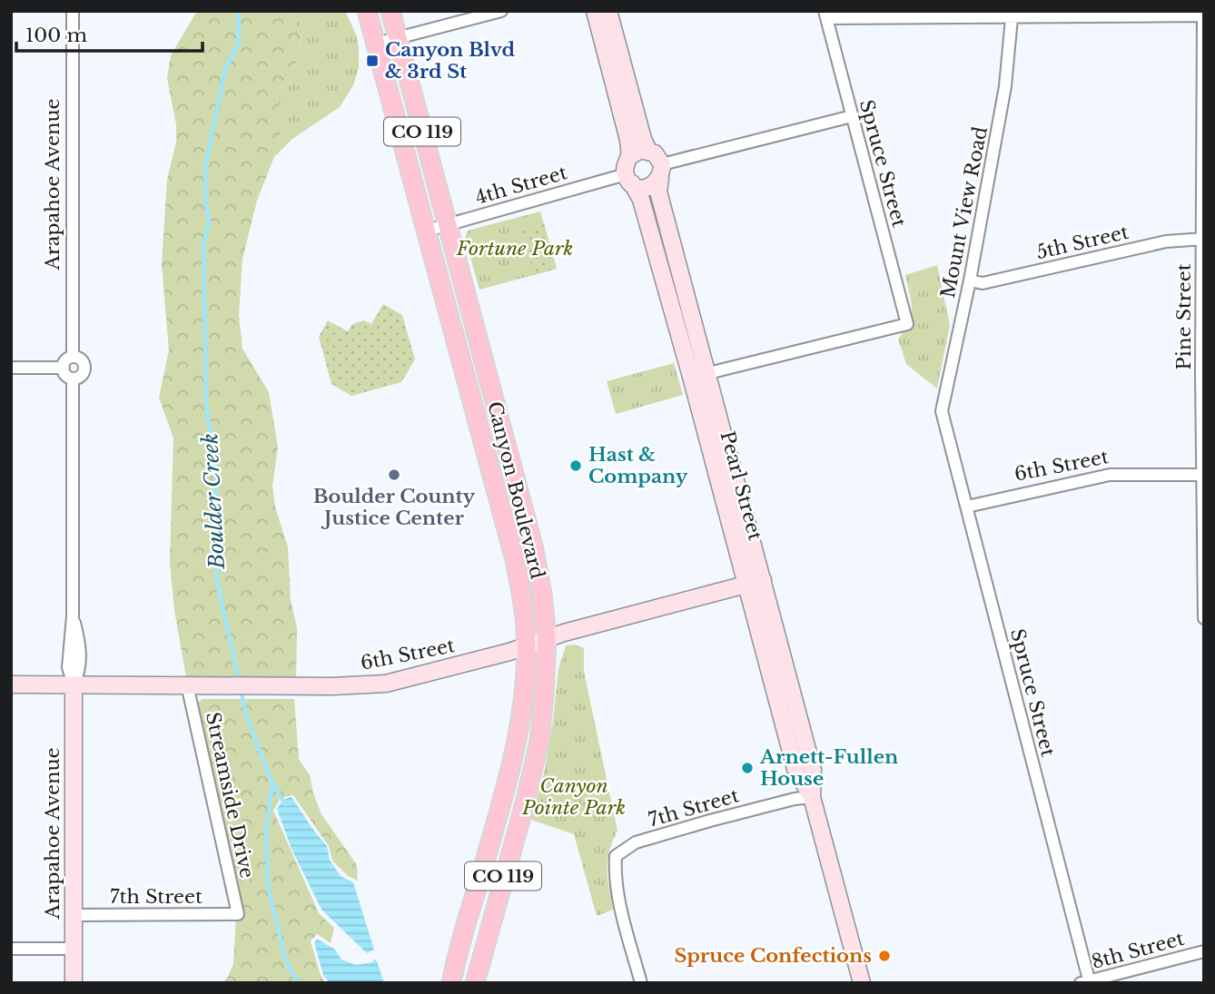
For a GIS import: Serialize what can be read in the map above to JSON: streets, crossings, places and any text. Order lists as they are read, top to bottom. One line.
{"streets":{"main road":["CO 119","Canyon Boulevard"],"street":["Spruce Street","Arapahoe Avenue","4th Street","Mount View Road","5th Street","Pine Street","6th Street","Pearl Street","Streamside Drive","7th Street","8th Street"]},"crossings":[["Spruce Street","Mount View Road"],["Spruce Street","6th Street"],["Spruce Street","Pearl Street"],["Spruce Street","8th Street"],["Arapahoe Avenue","6th Street"],["Arapahoe Avenue","7th Street"],["4th Street","Pearl Street"],["4th Street","Canyon Boulevard"],["Mount View Road","5th Street"],["5th Street","Pine Street"],["Pine Street","6th Street"],["6th Street","Pearl Street"],["6th Street","Canyon Boulevard"],["6th Street","Streamside Drive"],["Pearl Street","7th Street"],["Streamside Drive","7th Street"]],"water":["Boulder Creek"],"parks":["Fortune Park","Canyon Pointe Park"],"places":{"transit":["Canyon Blvd & 3rd St"],"other":["Hast & Company","Boulder County Justice Center","Arnett-Fullen House","Spruce Confections"]},"scale_bar":"100 m"}
